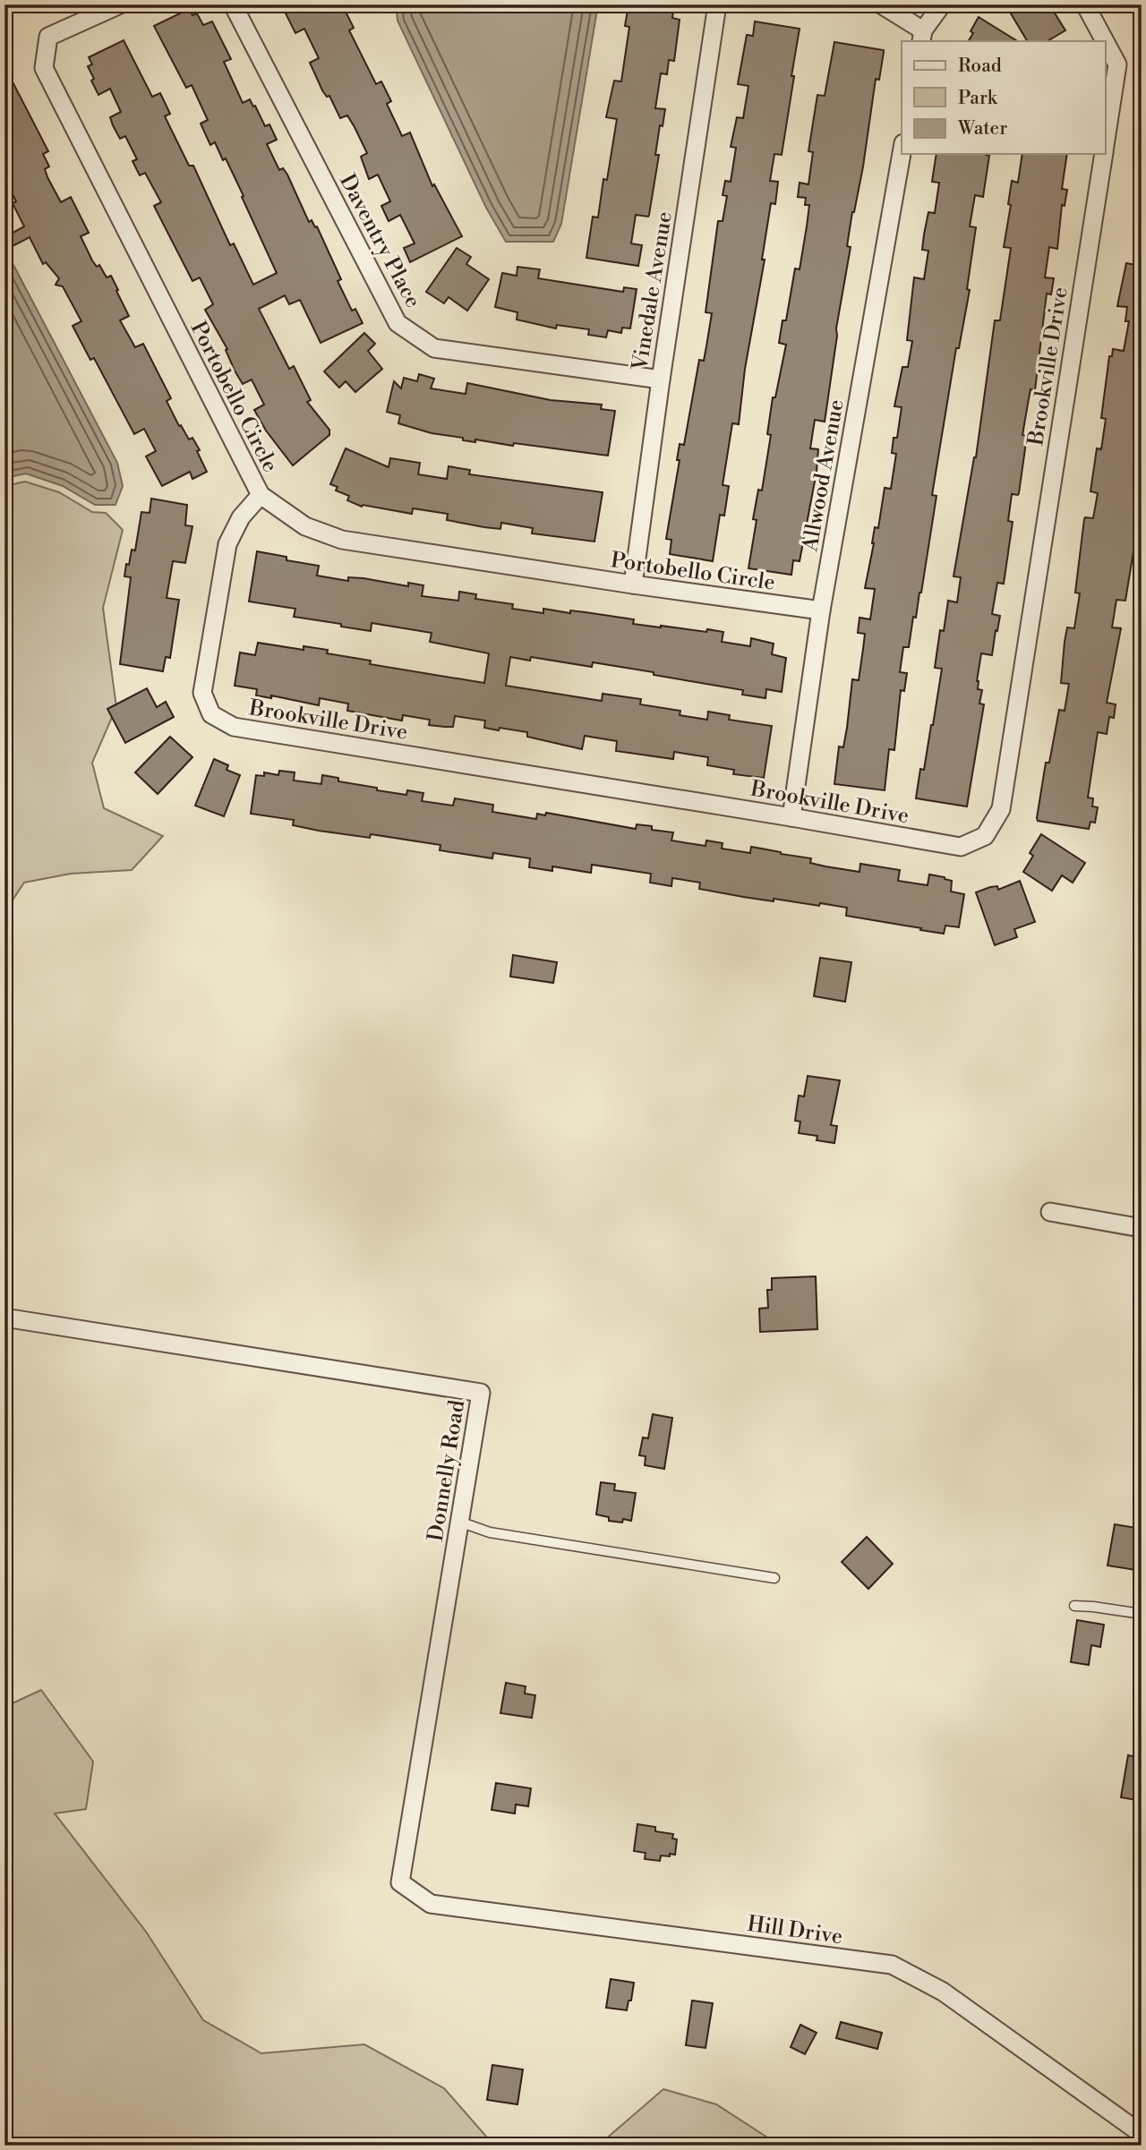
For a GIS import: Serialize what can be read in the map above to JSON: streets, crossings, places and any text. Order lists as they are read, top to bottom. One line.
{"streets":{"street":["Daventry Place","Vinedale Avenue","Brookville Drive","Portobello Circle","Allwood Avenue","Donnelly Road","Hill Drive"]},"crossings":[["Daventry Place","Vinedale Avenue"],["Vinedale Avenue","Portobello Circle"],["Brookville Drive","Portobello Circle"],["Brookville Drive","Allwood Avenue"],["Portobello Circle","Allwood Avenue"],["Donnelly Road","Hill Drive"]],"legend":["Road","Park","Water"]}
